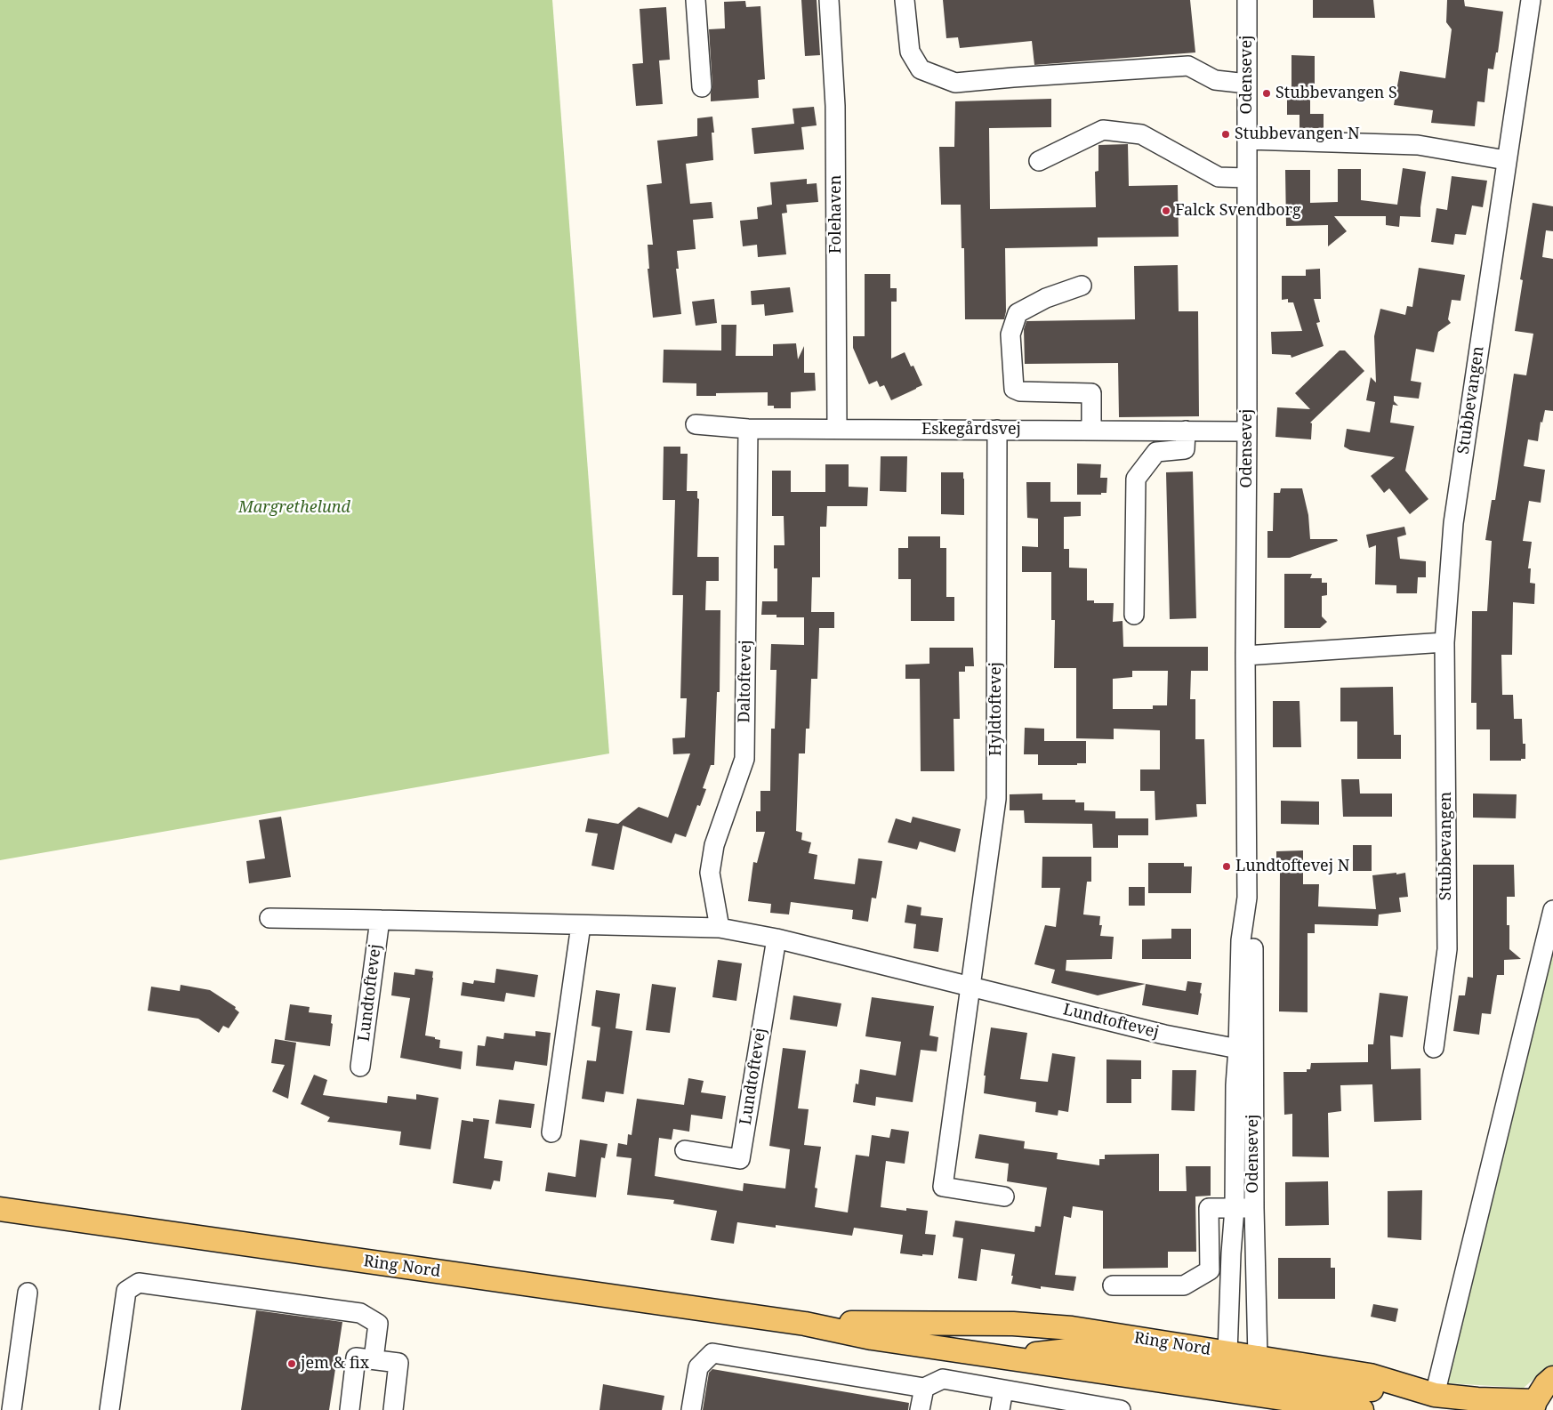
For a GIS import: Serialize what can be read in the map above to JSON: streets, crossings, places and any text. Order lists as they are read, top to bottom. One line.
{"streets":{"main road":["Ring Nord"],"street":["Odensevej","Folehaven","Stubbevangen","Eskegårdsvej","Daltoftevej","Hyldtoftevej","Lundtoftevej"]},"crossings":[["Odensevej","Eskegårdsvej"],["Odensevej","Lundtoftevej"],["Odensevej","Ring Nord"],["Folehaven","Eskegårdsvej"],["Eskegårdsvej","Daltoftevej"],["Eskegårdsvej","Hyldtoftevej"],["Daltoftevej","Lundtoftevej"],["Hyldtoftevej","Lundtoftevej"]],"parks":["Margrethelund"],"places":["Stubbevangen S","Stubbevangen N","Falck Svendborg","Lundtoftevej N","jem & fix"]}
